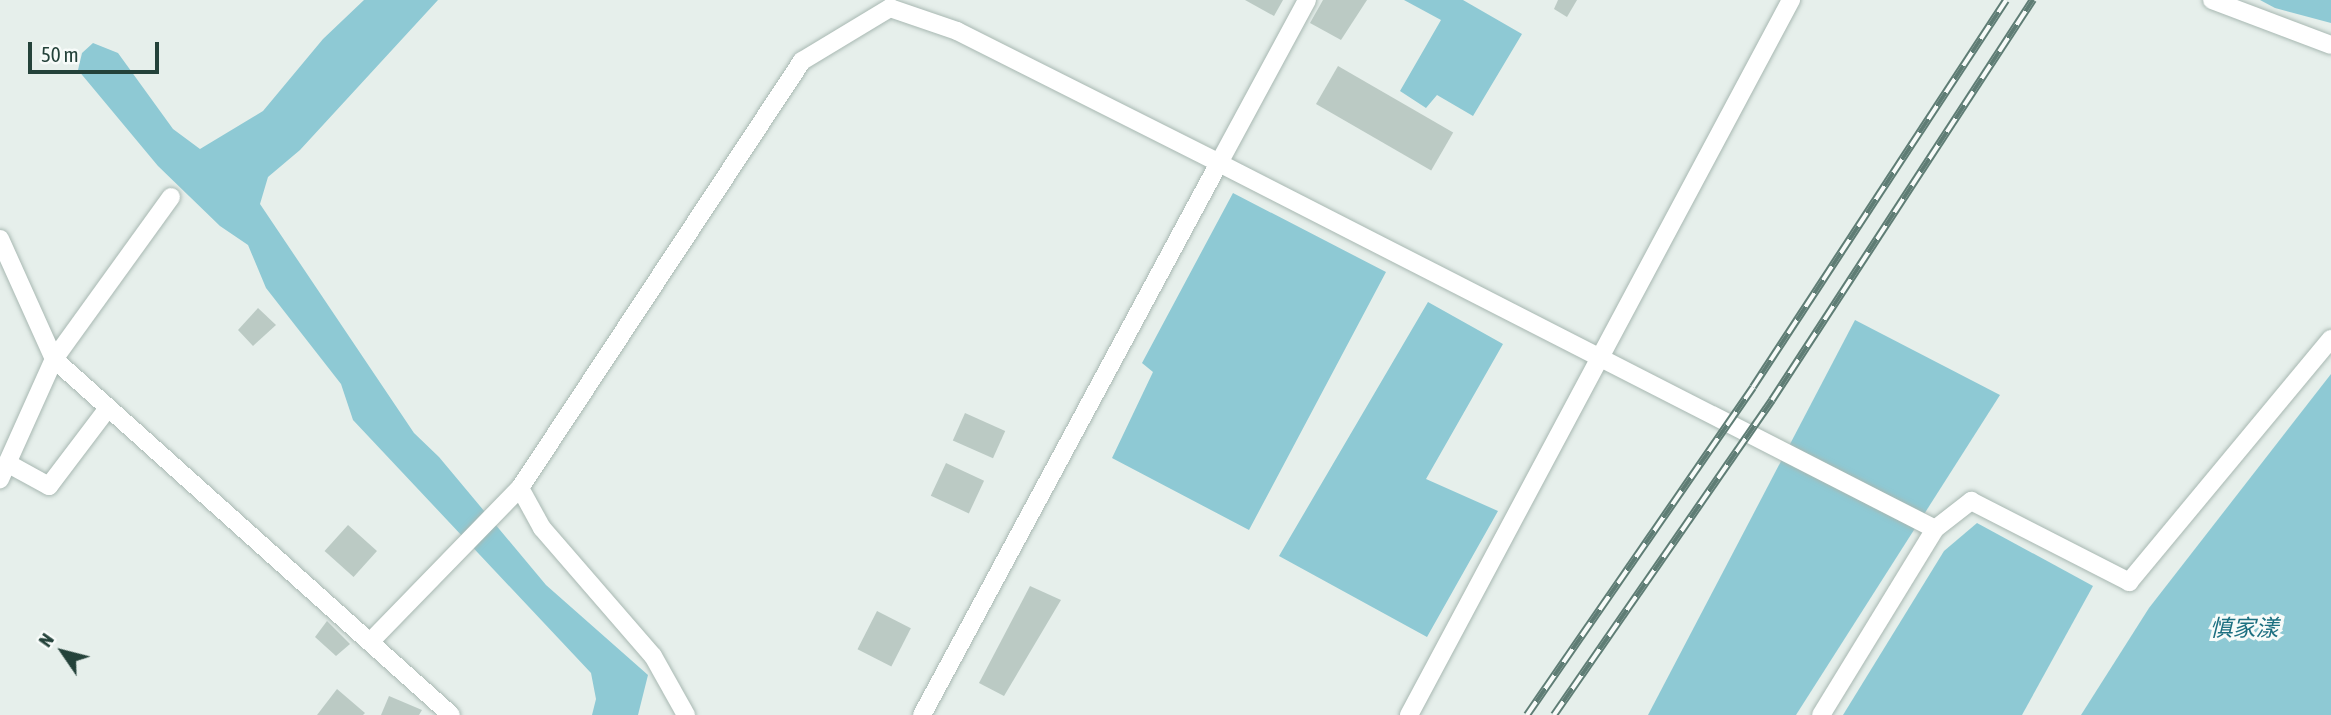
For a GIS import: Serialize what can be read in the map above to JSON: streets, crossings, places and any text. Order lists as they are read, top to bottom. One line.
{"water":["慎家漾"],"scale_bar":"50 m","north":"top left"}
